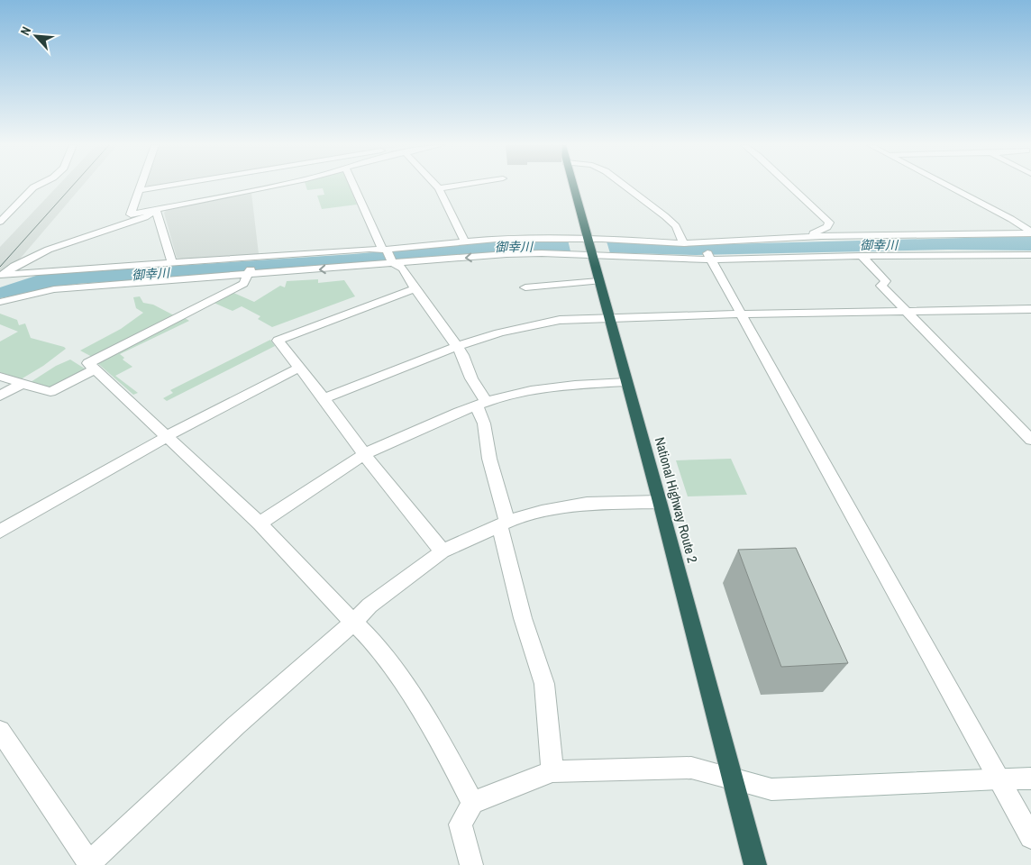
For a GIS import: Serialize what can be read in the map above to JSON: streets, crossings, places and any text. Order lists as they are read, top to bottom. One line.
{"streets":{"highway":["National Highway Route 2"]},"water":["御幸川"],"north":"top left"}
